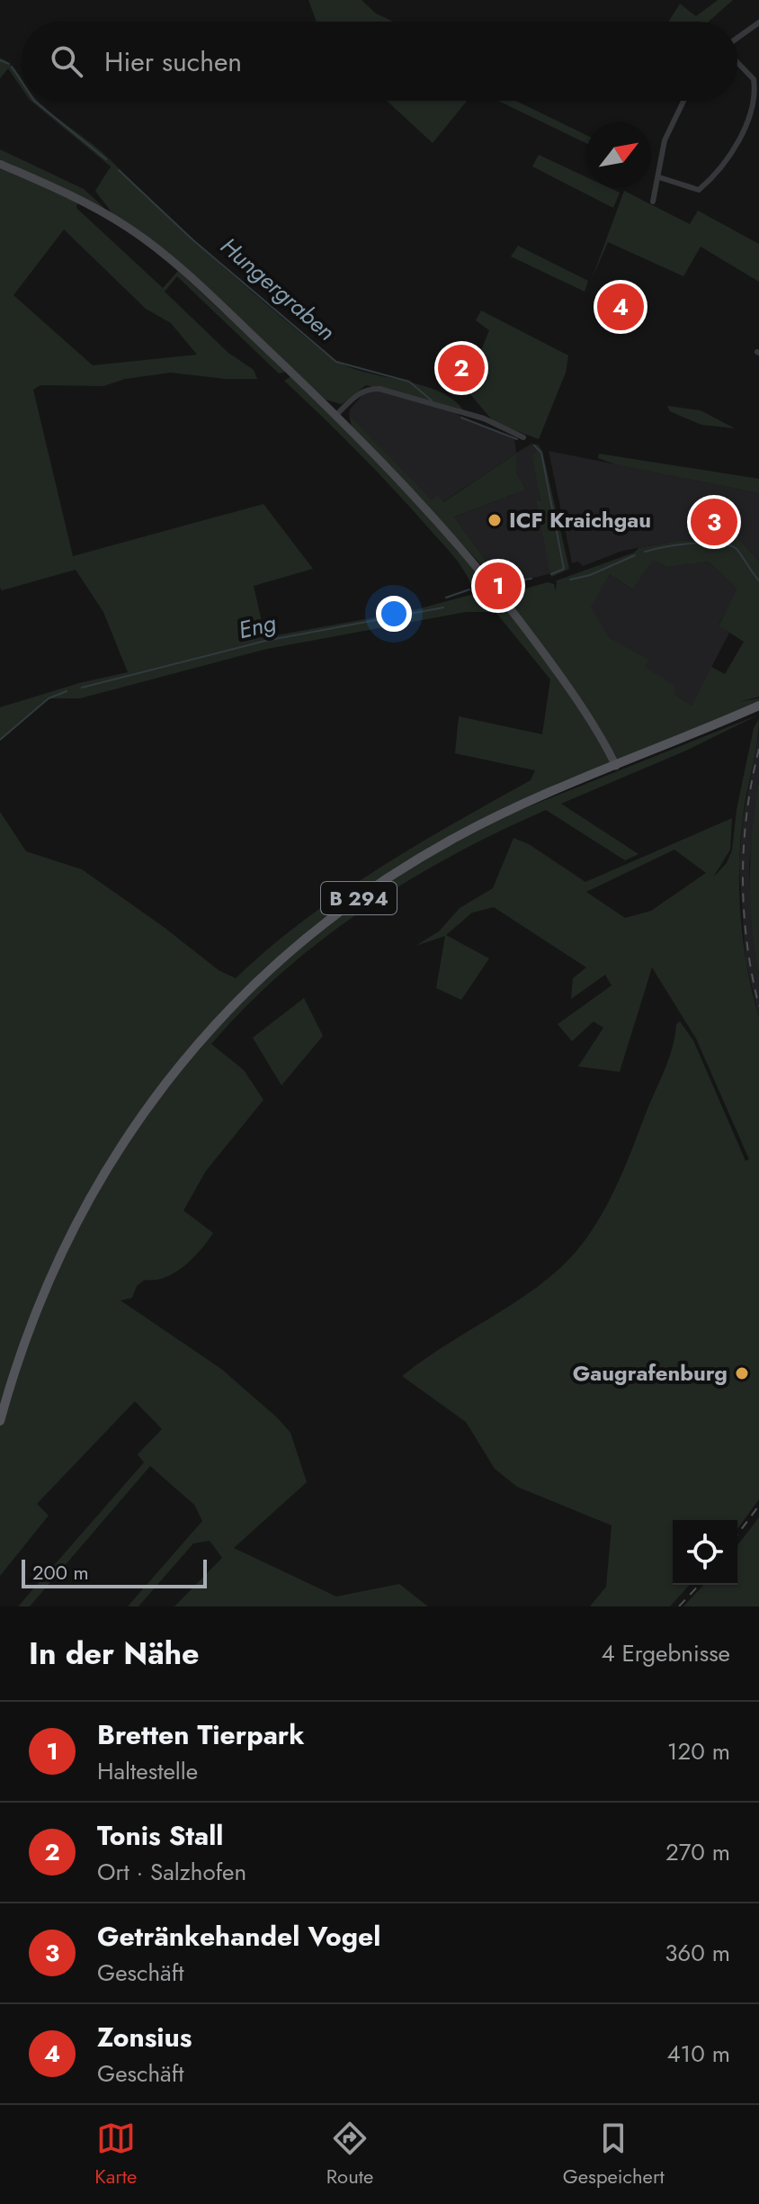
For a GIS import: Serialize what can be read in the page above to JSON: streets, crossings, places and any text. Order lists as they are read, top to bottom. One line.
{"streets":{"main road":["B 294"]},"water":["Hungergraben","Eng"],"places":["ICF Kraichgau","Gaugrafenburg"],"scale_bar":"200 m","north":"top right","page":{"search":"Hier suchen","pins":["4","2","3","1"],"scale":"200 m","heading":["In der Nähe","4 Ergebnisse"],"list":[{"mark":"1","name":"Bretten Tierpark","note":"Haltestelle","value":"120 m"},{"mark":"2","name":"Tonis Stall","note":"Ort · Salzhofen","value":"270 m"},{"mark":"3","name":"Getränkehandel Vogel","note":"Geschäft","value":"360 m"},{"mark":"4","name":"Zonsius","note":"Geschäft","value":"410 m"}],"nav":["Karte","Route","Gespeichert"]}}
